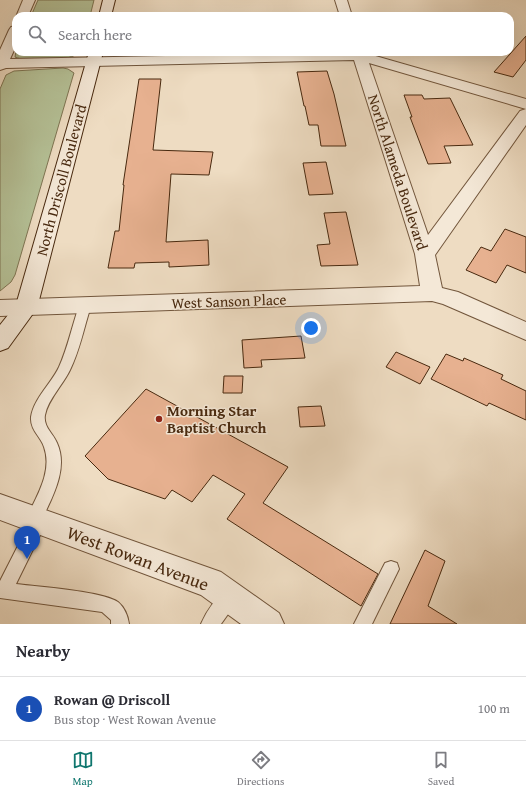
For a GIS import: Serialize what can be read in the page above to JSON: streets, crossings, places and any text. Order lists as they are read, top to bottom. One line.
{"streets":{"street":["North Alameda Boulevard","North Driscoll Boulevard","West Sanson Place","West Rowan Avenue"]},"crossings":[["North Alameda Boulevard","West Sanson Place"],["North Driscoll Boulevard","West Sanson Place"]],"places":["Morning Star Baptist Church"],"page":{"search":"Search here","pins":"1","heading":"Nearby","list":[{"mark":"1","name":"Rowan @ Driscoll","note":"Bus stop · West Rowan Avenue","value":"100 m"}],"nav":["Map","Directions","Saved"]}}
